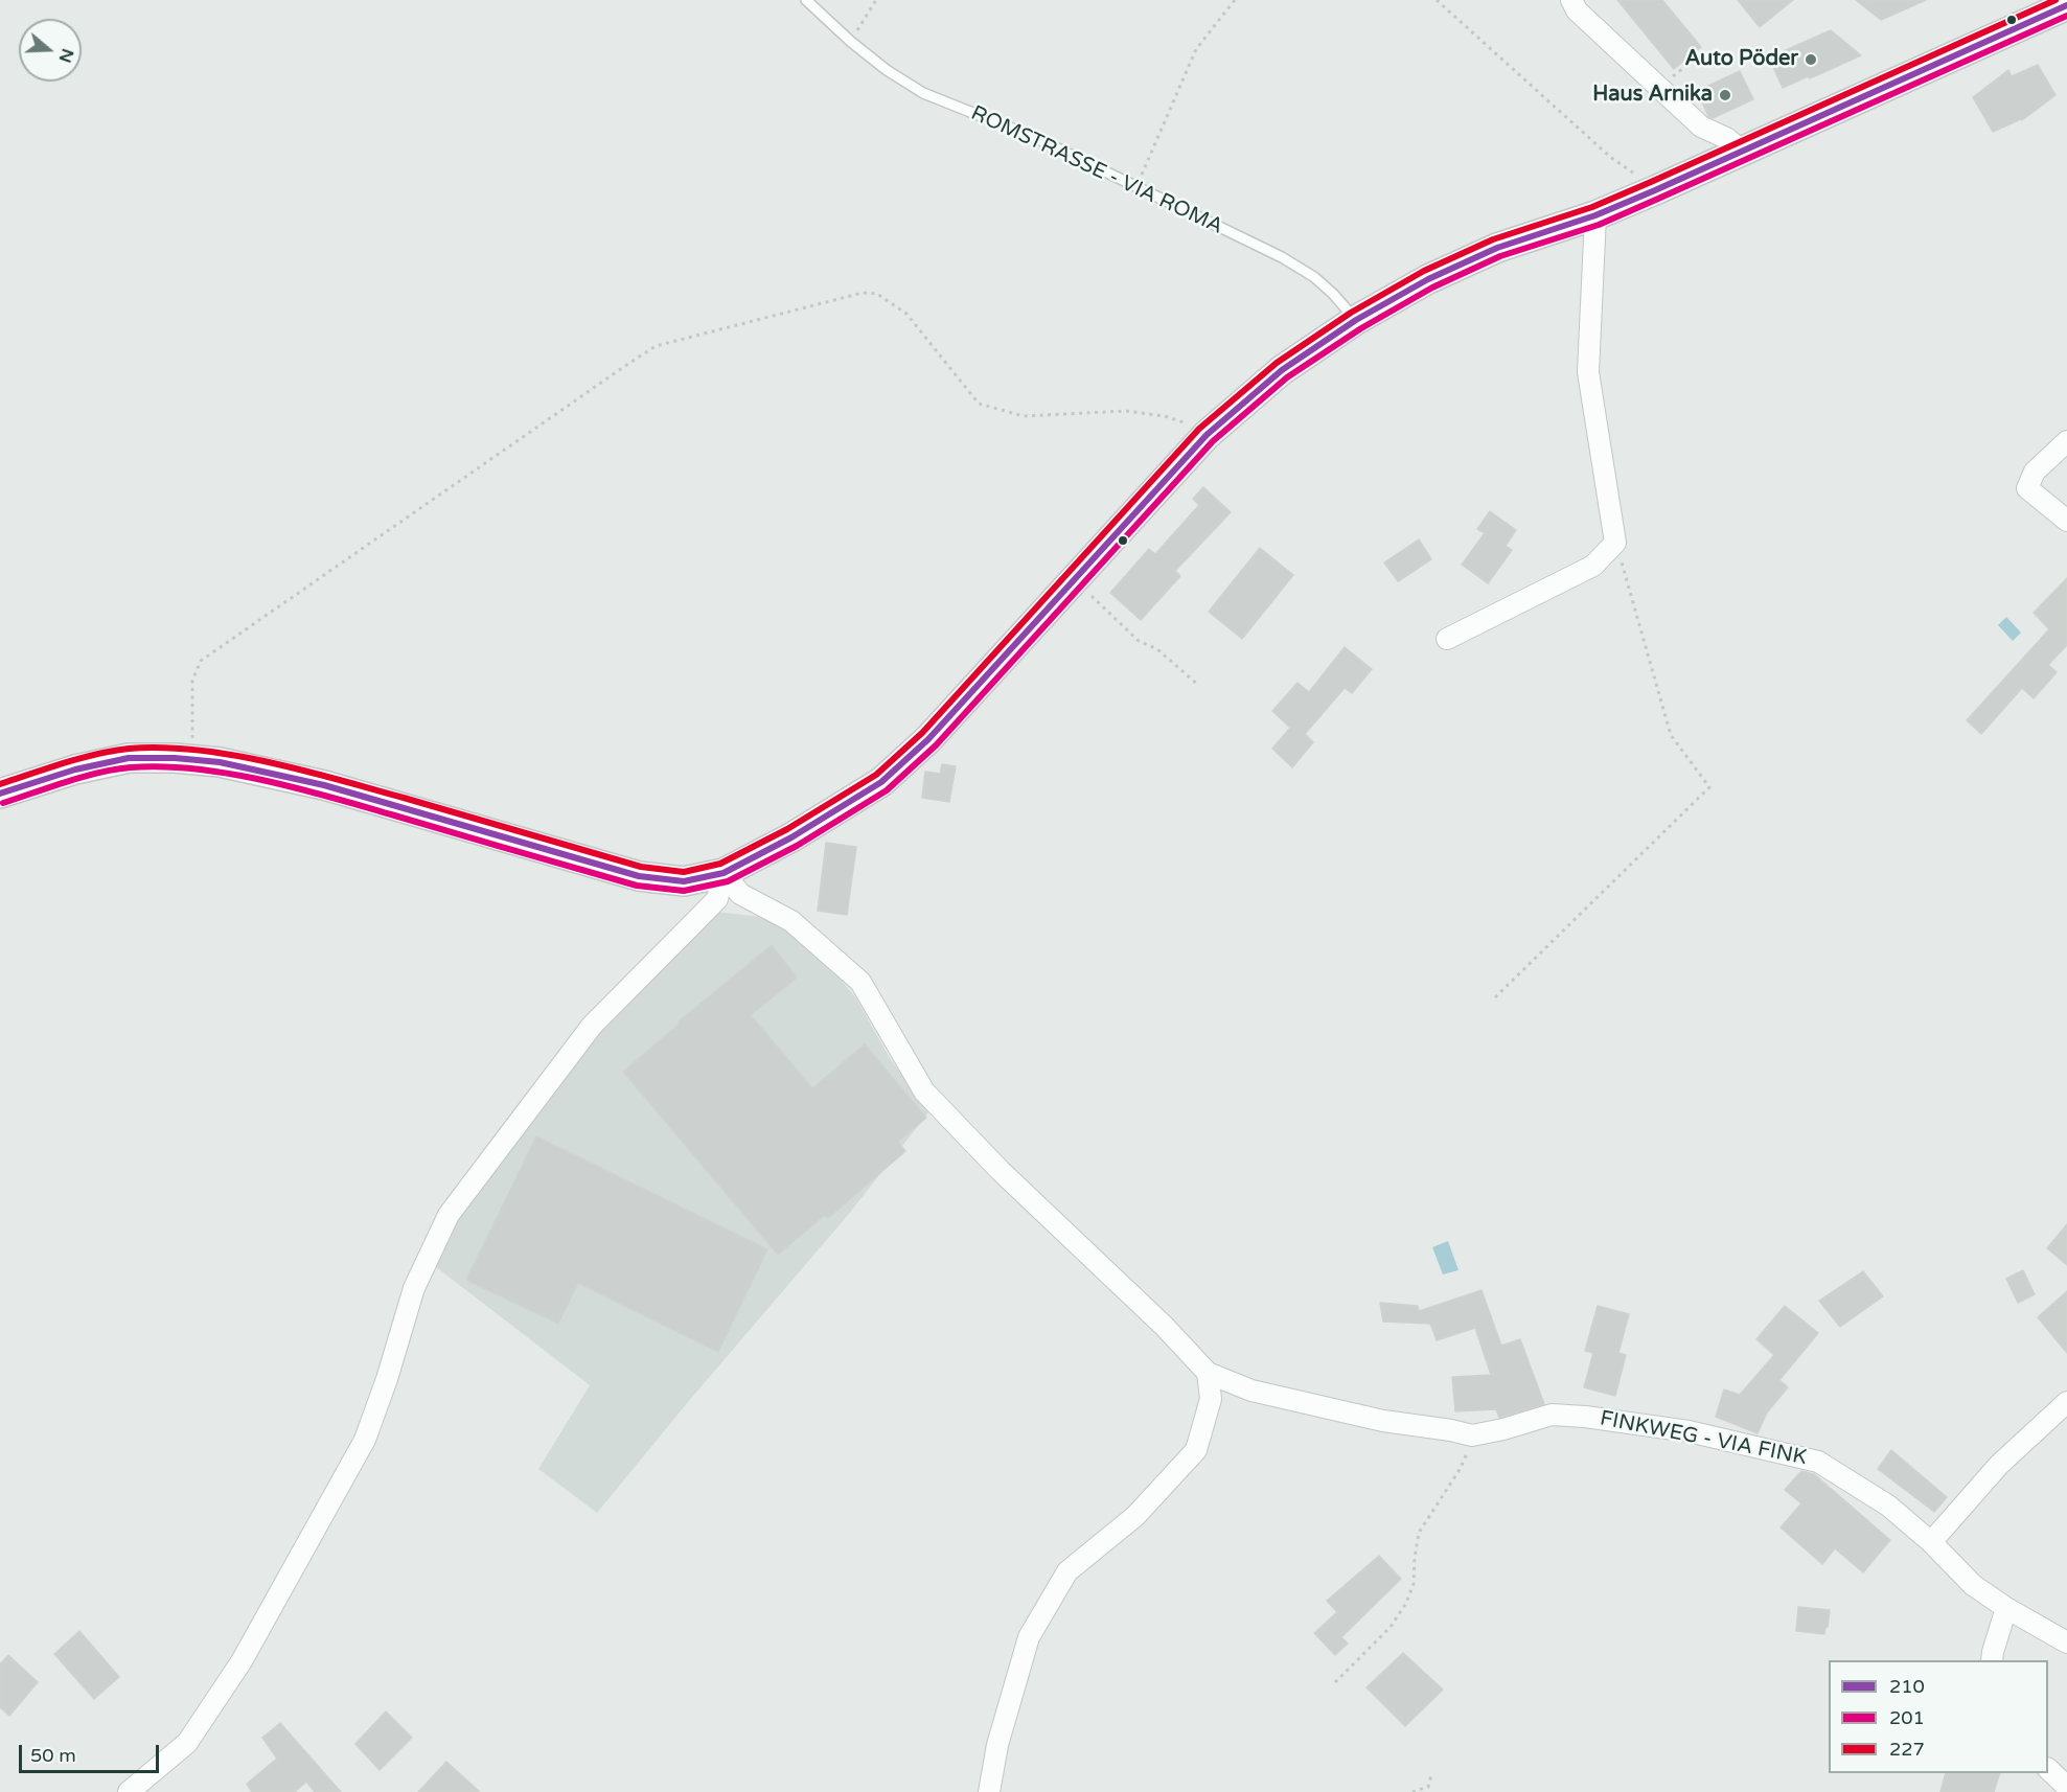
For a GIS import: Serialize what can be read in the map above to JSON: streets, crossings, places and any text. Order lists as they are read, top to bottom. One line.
{"streets":{"street":["FINKWEG - VIA FINK"],"lane":["ROMSTRASSE - VIA ROMA"]},"places":["Auto Pöder","Haus Arnika"],"lines":["transit line 227","transit line 210","transit line 201"],"legend":["210","201","227"],"scale_bar":"50 m","north":"right"}
